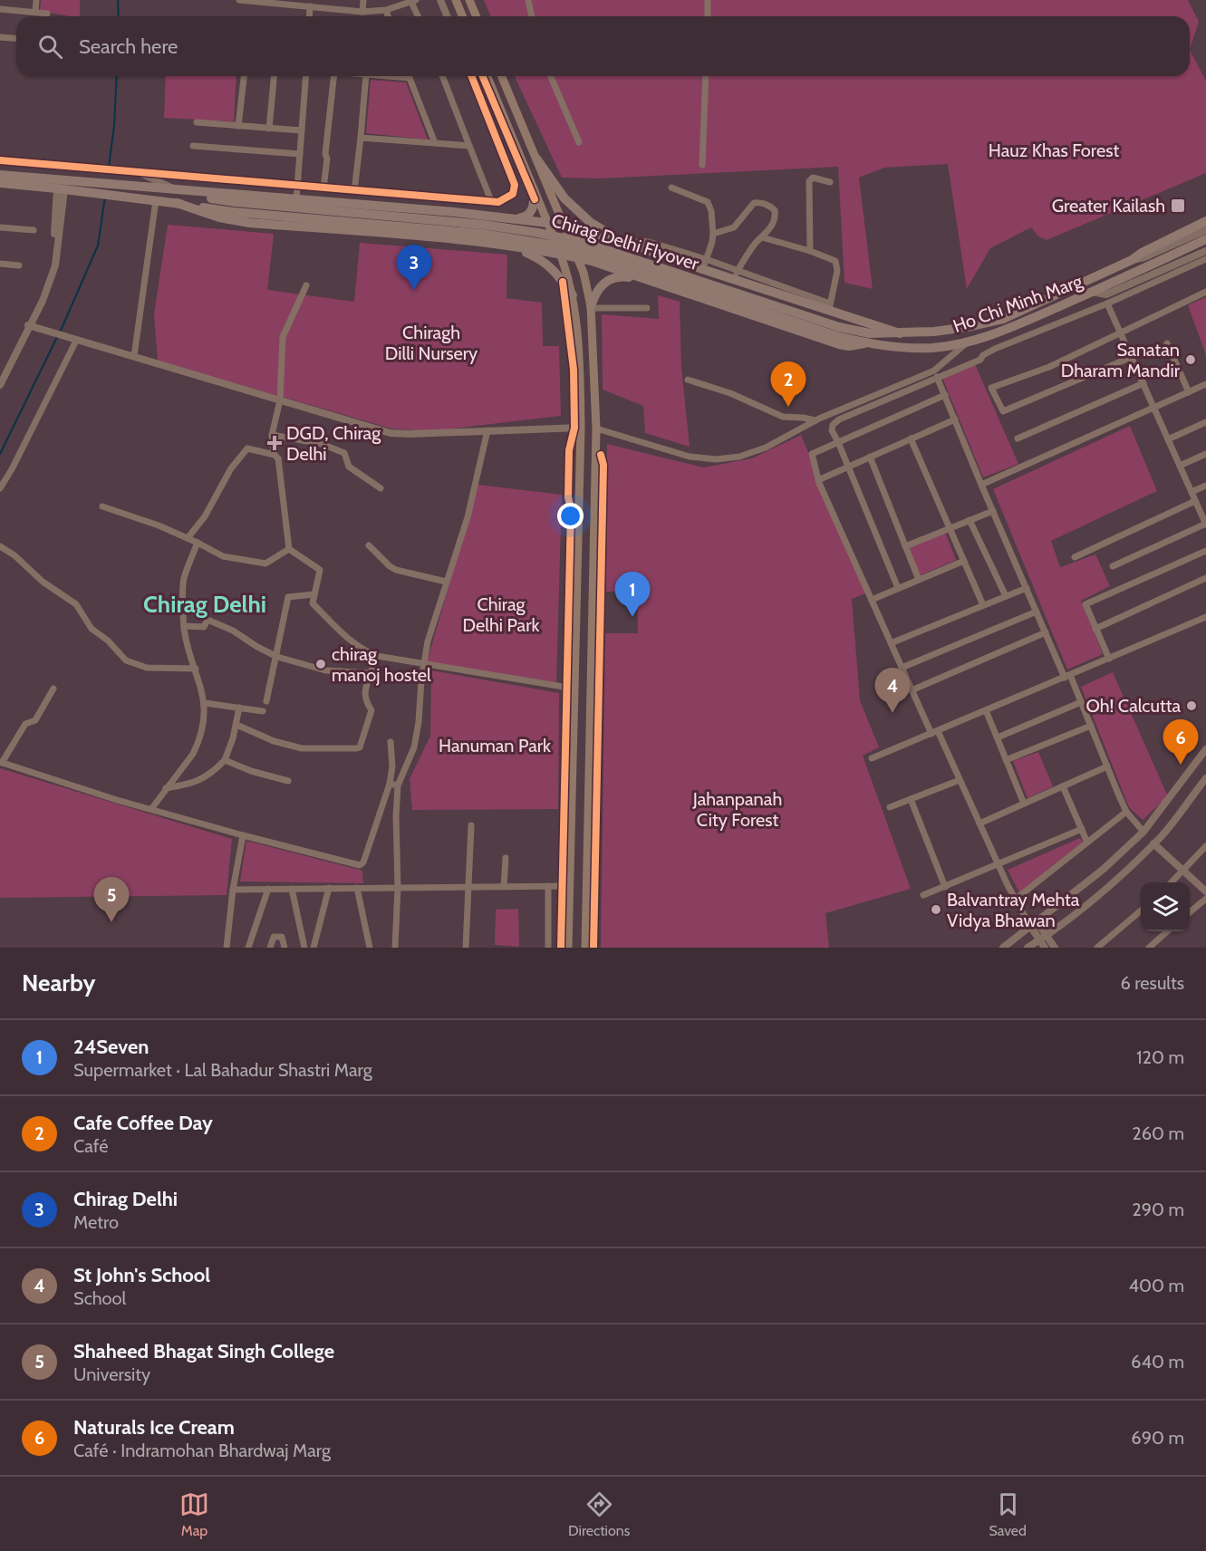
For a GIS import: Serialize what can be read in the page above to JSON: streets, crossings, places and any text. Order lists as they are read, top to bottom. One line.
{"streets":{"main road":["Chirag Delhi Flyover","Ho Chi Minh Marg"]},"crossings":[["Chirag Delhi Flyover","Ho Chi Minh Marg"]],"districts":["Chirag Delhi"],"parks":["Hauz Khas Forest","Chiragh Dilli Nursery","Chirag Delhi Park","Hanuman Park","Jahanpanah City Forest"],"places":{"transit":["Greater Kailash"],"other":["Sanatan Dharam Mandir","chirag manoj hostel","Oh! Calcutta","Balvantray Mehta Vidya Bhawan"],"health":["DGD, Chirag Delhi"]},"page":{"search":"Search here","pins":["3","2","1","4","6","5"],"heading":["Nearby","6 results"],"list":[{"mark":"1","name":"24Seven","note":"Supermarket · Lal Bahadur Shastri Marg","value":"120 m"},{"mark":"2","name":"Cafe Coffee Day","note":"Café","value":"260 m"},{"mark":"3","name":"Chirag Delhi","note":"Metro","value":"290 m"},{"mark":"4","name":"St John's School","note":"School","value":"400 m"},{"mark":"5","name":"Shaheed Bhagat Singh College","note":"University","value":"640 m"},{"mark":"6","name":"Naturals Ice Cream","note":"Café · Indramohan Bhardwaj Marg","value":"690 m"}],"nav":["Map","Directions","Saved"]}}
